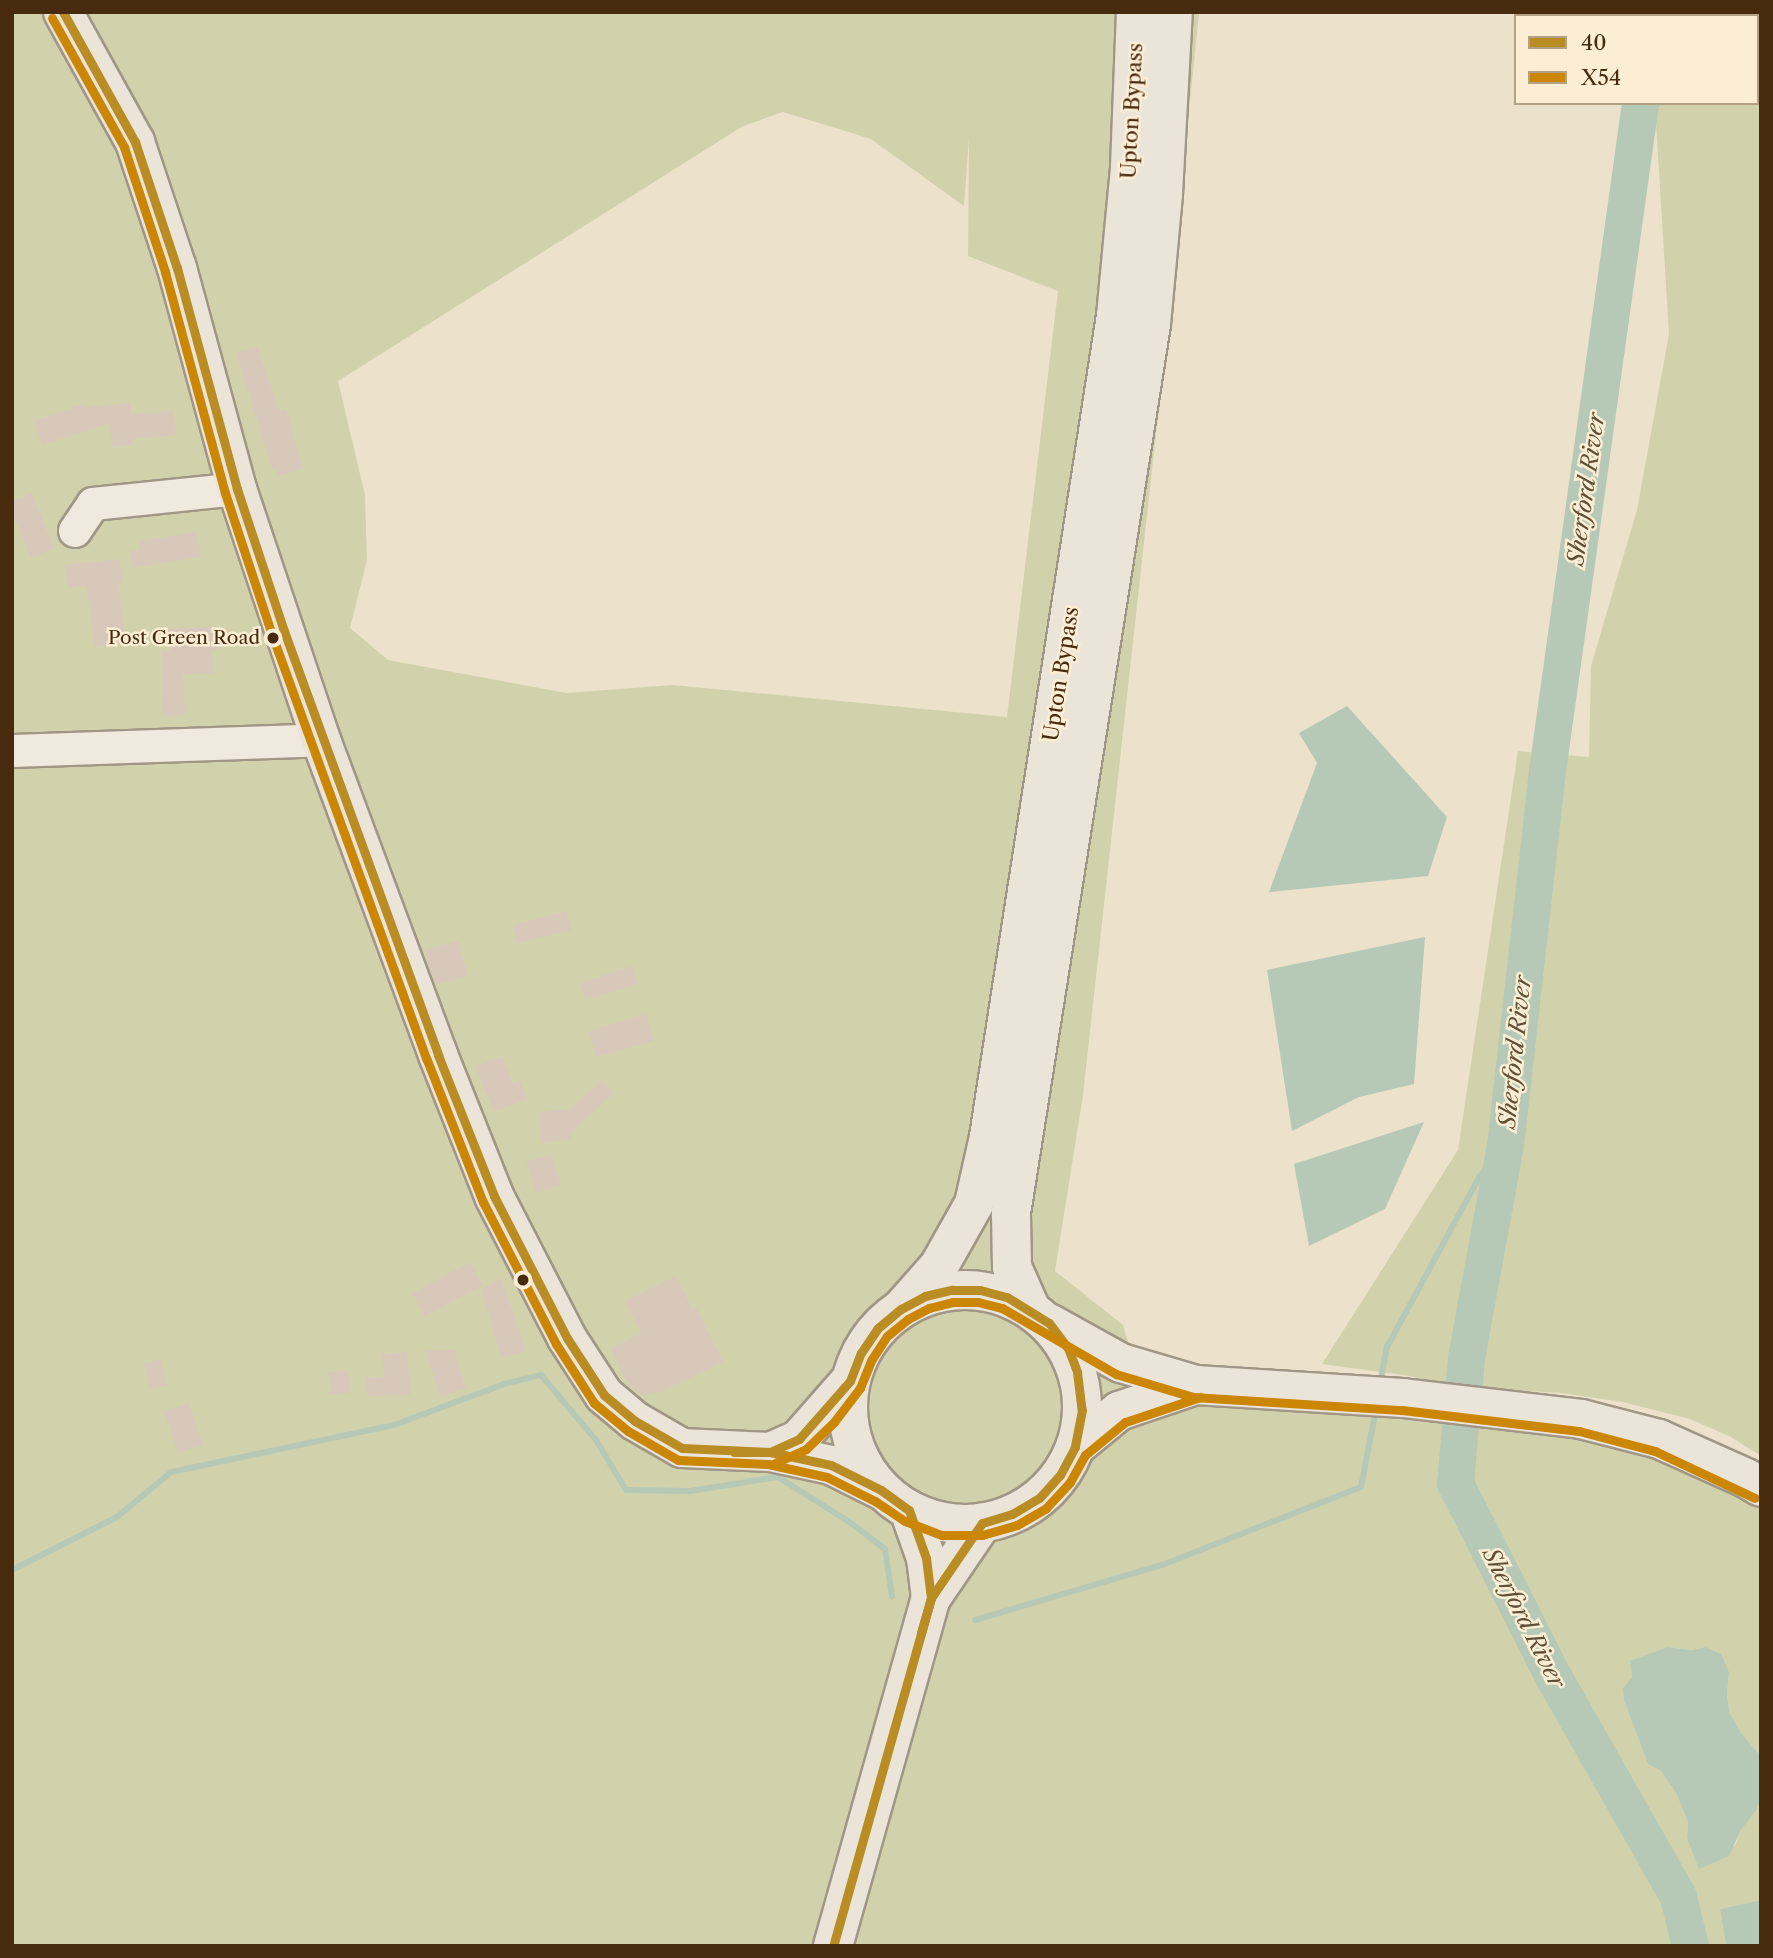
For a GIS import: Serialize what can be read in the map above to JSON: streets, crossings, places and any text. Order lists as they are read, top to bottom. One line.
{"streets":{"main road":["Upton Bypass"]},"water":["Sherford River"],"places":["Post Green Road"],"lines":["transit line 40","transit line X54"],"legend":["40","X54"]}
